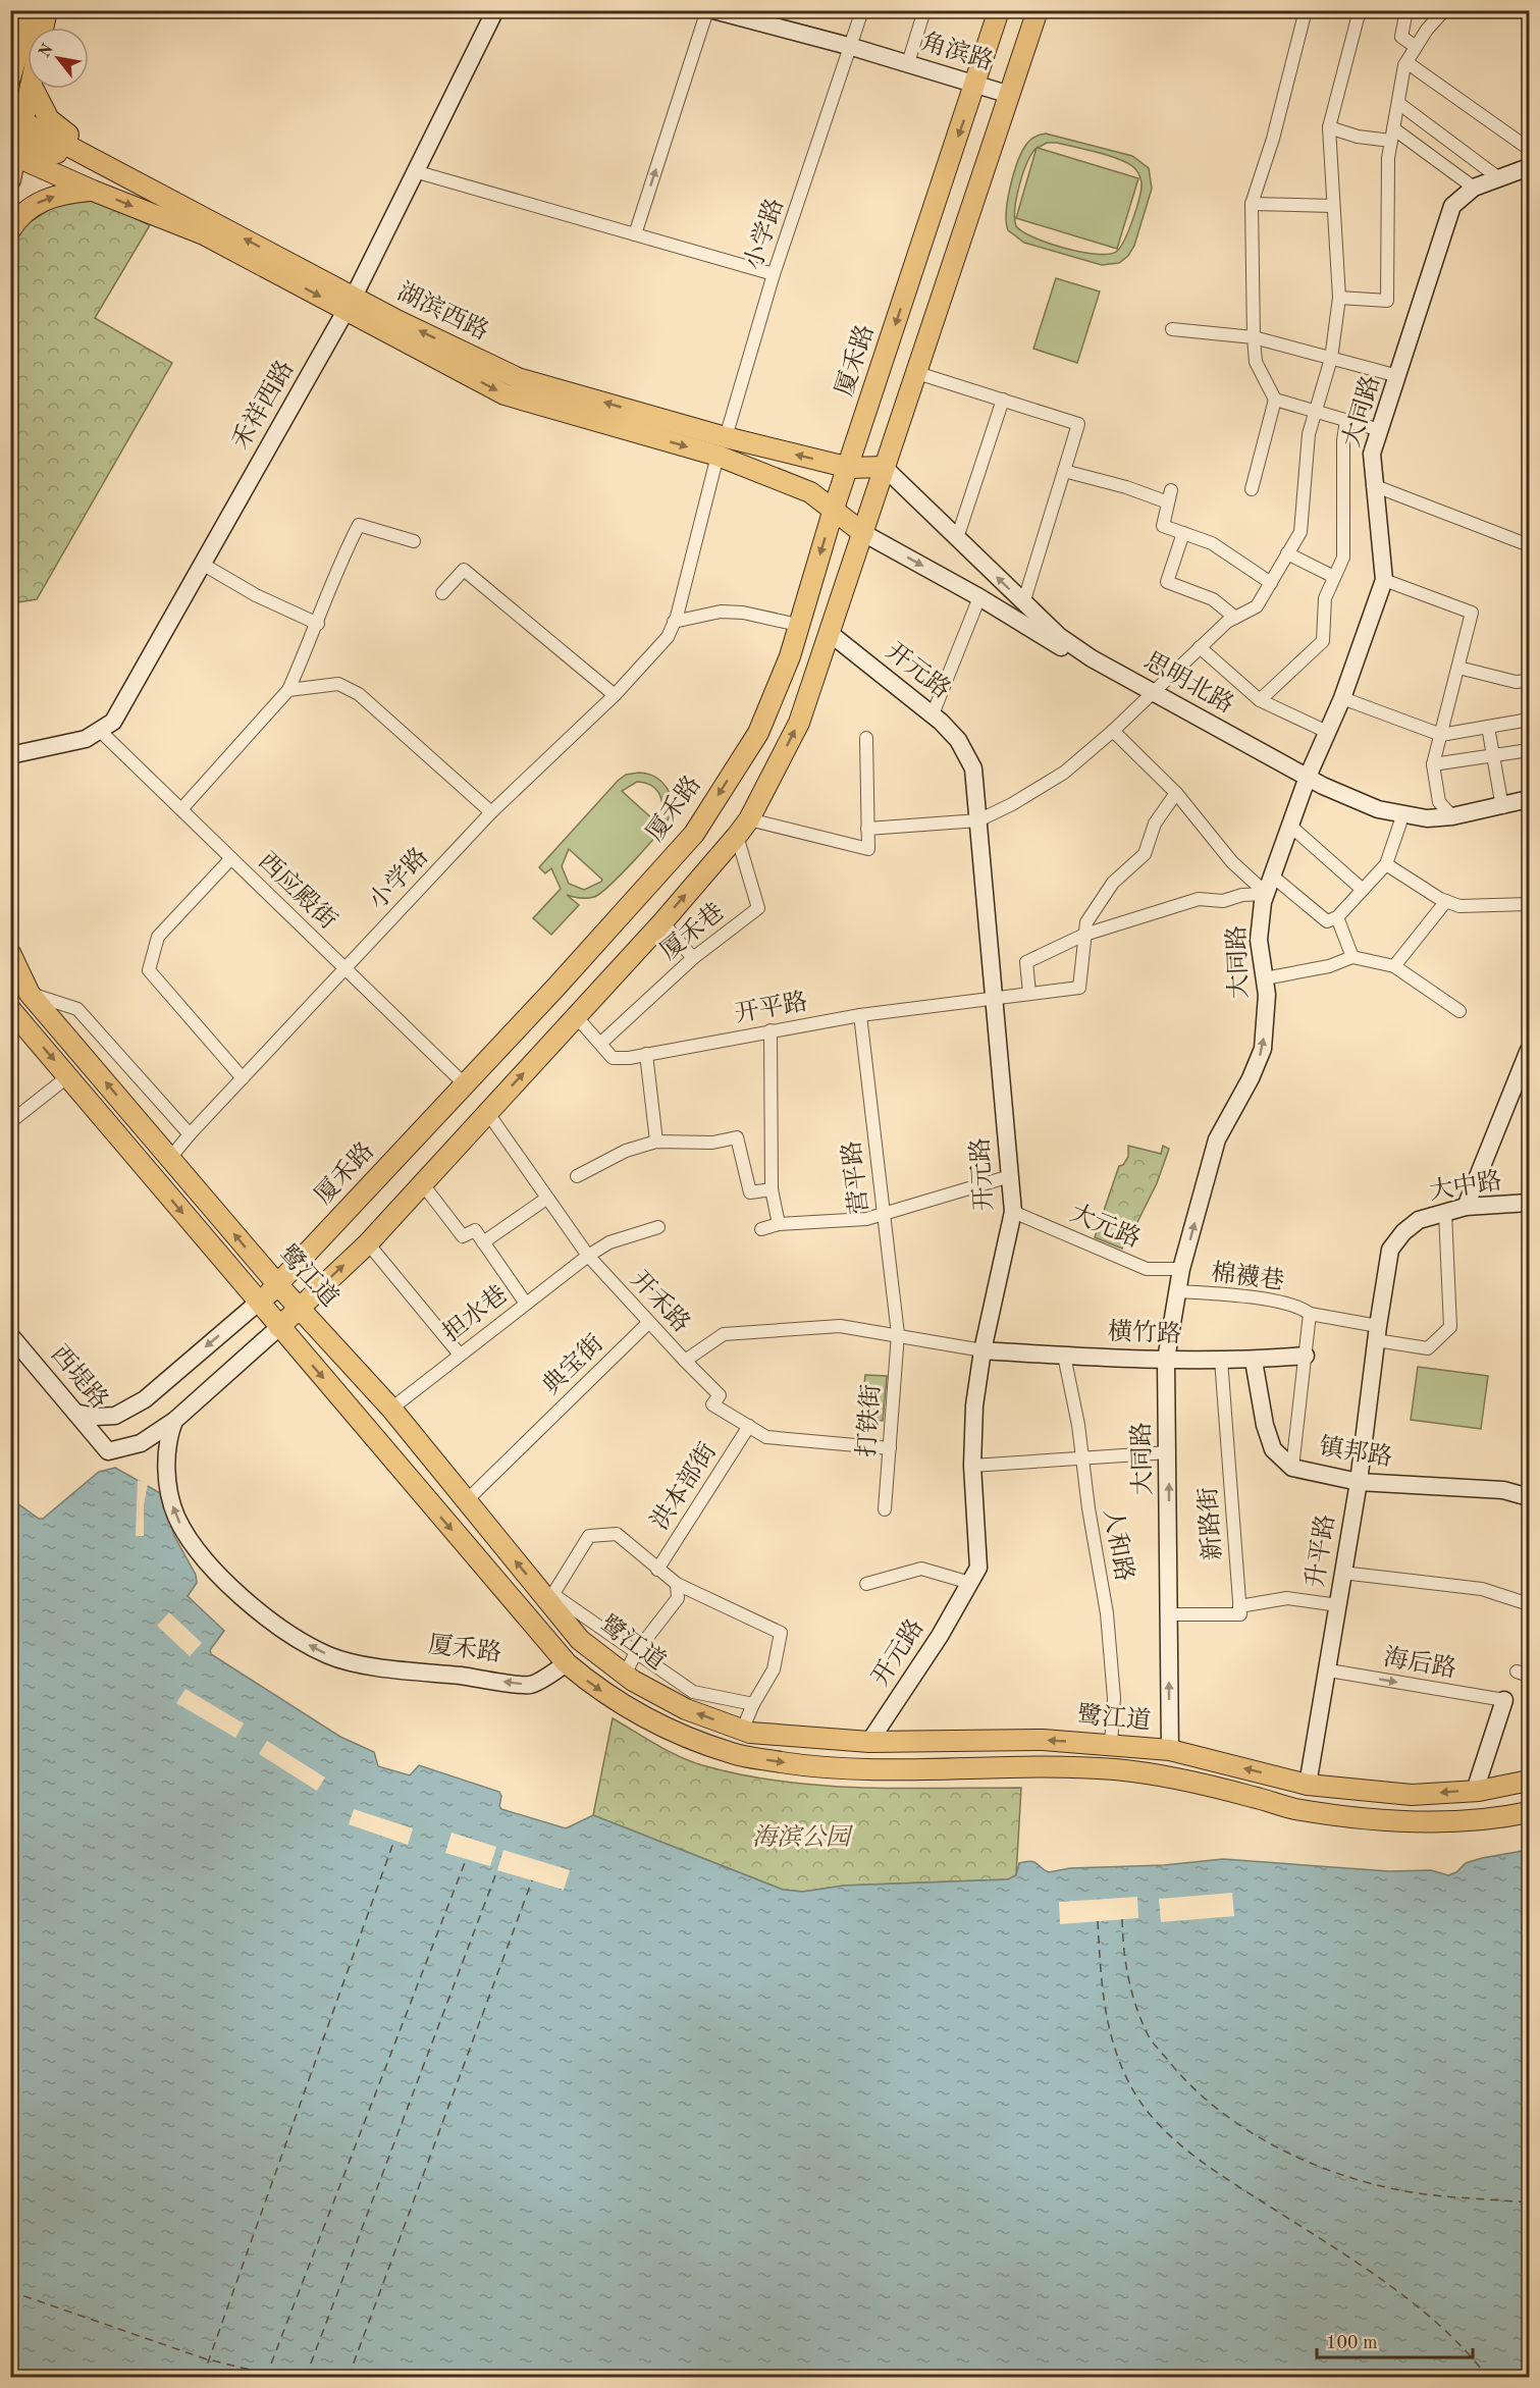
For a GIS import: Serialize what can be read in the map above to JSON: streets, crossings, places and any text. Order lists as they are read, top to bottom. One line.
{"streets":{"main road":["湖滨西路","厦禾路","鹭江道"],"street":["角滨路","小学路","禾祥西路","大同路","开元路","思明北路","西应殿街","厦禾巷","开平路","营平路","大中路","大元路","棉襪巷","开禾路","担水巷","横竹路","典宝街","西堤路","打铁街","镇邦路","洪本部街","新路街","人和路","升平路","海后路"]},"crossings":[["角滨路","小学路"],["角滨路","厦禾路"],["小学路","湖滨西路"],["小学路","西应殿街"],["小学路","鹭江道"],["湖滨西路","厦禾路"],["湖滨西路","禾祥西路"],["湖滨西路","思明北路"],["厦禾路","西应殿街"],["厦禾路","鹭江道"],["厦禾路","西堤路"],["禾祥西路","西应殿街"],["大同路","思明北路"],["大同路","大元路"],["大同路","鹭江道"],["大同路","棉襪巷"],["大同路","横竹路"],["开元路","开平路"],["开元路","大元路"],["开元路","鹭江道"],["开元路","开禾路"],["开元路","横竹路"],["厦禾巷","开平路"],["开平路","营平路"],["营平路","开禾路"],["营平路","打铁街"],["大中路","棉襪巷"],["大中路","升平路"],["鹭江道","担水巷"],["鹭江道","典宝街"],["鹭江道","人和路"],["鹭江道","升平路"],["棉襪巷","升平路"],["开禾路","担水巷"],["开禾路","横竹路"],["开禾路","典宝街"],["开禾路","打铁街"],["横竹路","镇邦路"],["横竹路","新路街"],["横竹路","人和路"],["镇邦路","升平路"],["升平路","海后路"]],"one_way":["大同路"],"parks":["海滨公园"],"scale_bar":"100 m","north":"top left"}
